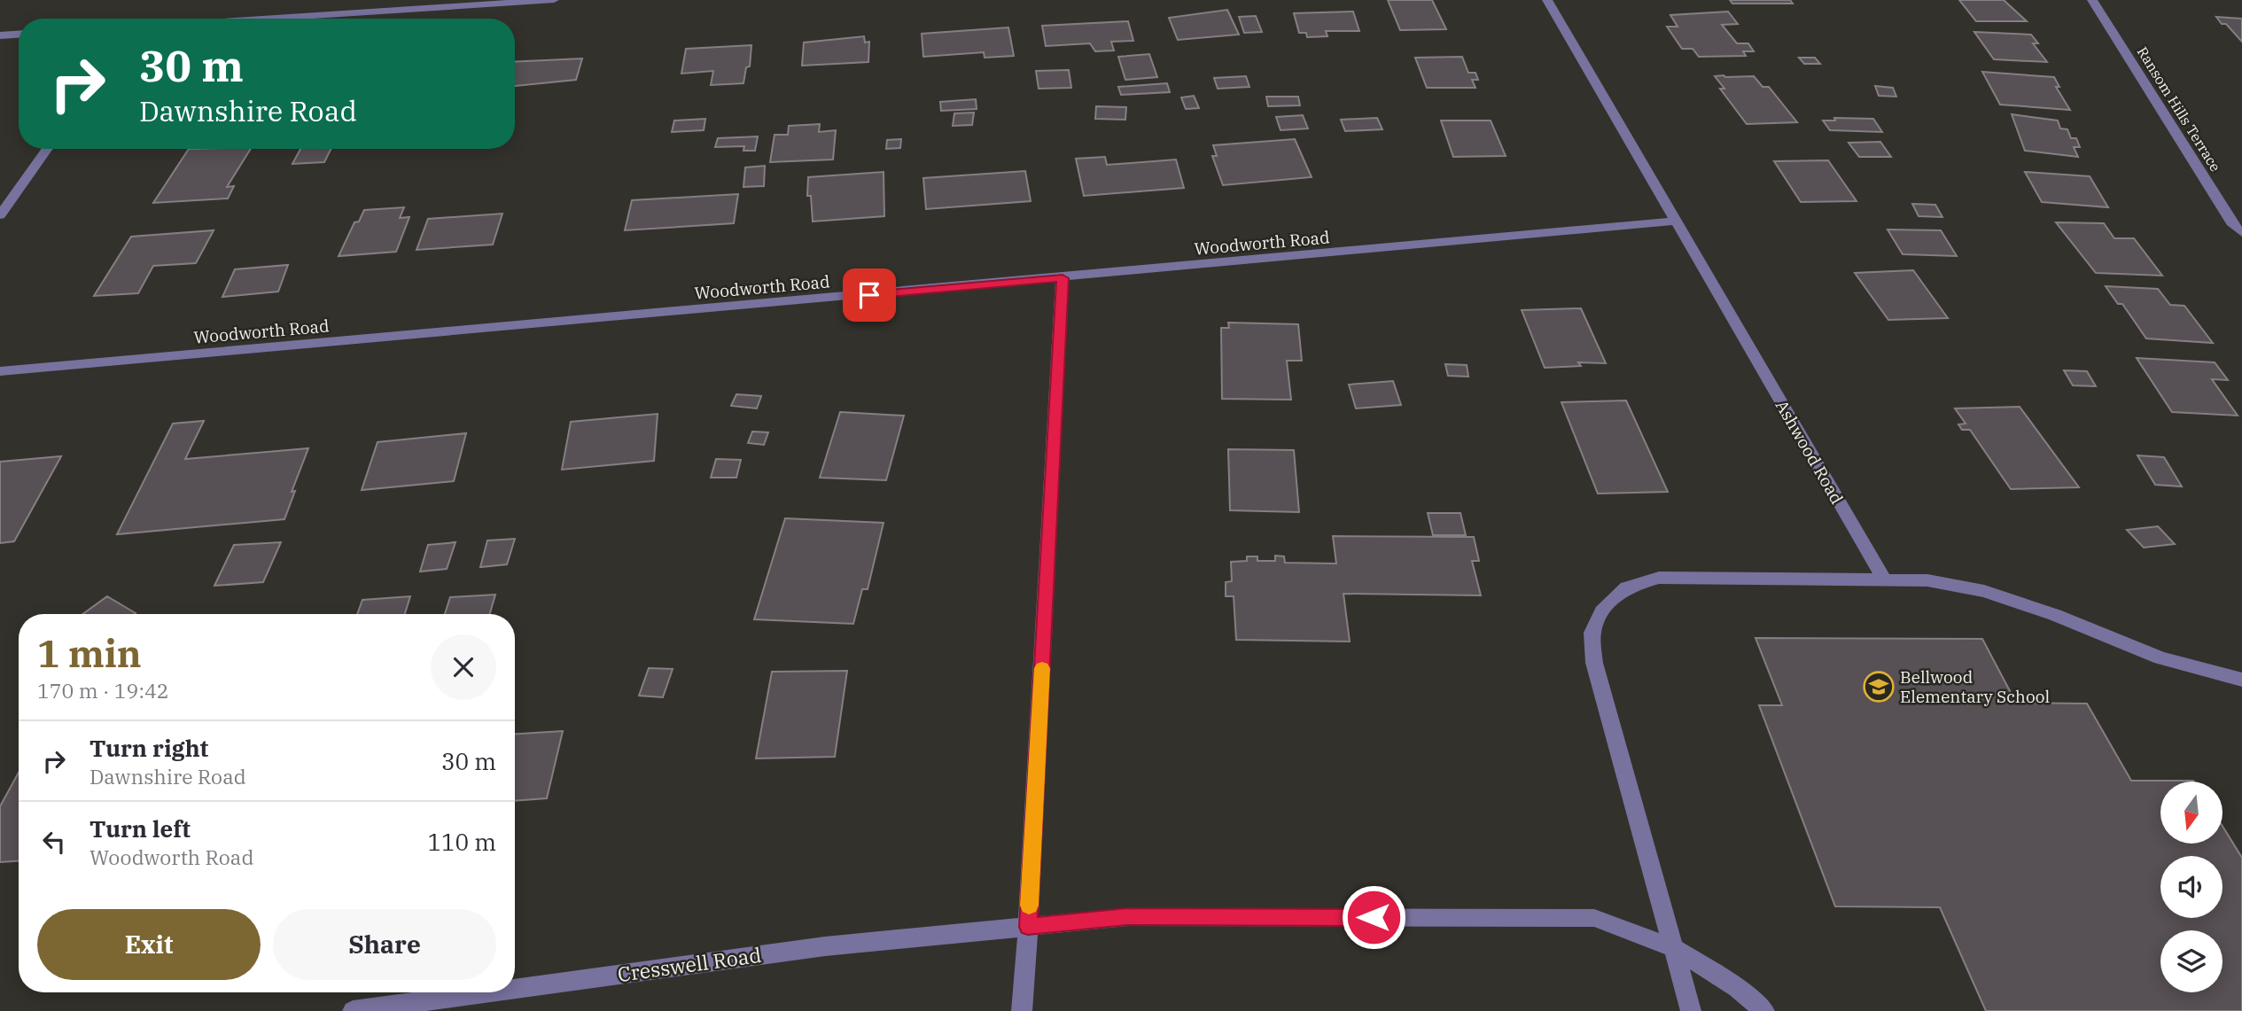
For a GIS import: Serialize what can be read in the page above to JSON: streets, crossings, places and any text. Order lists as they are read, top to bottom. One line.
{"streets":{"street":["Ransom Hills Terrace","Woodworth Road","Ashwood Road","Cresswell Road"]},"crossings":[["Woodworth Road","Ashwood Road"]],"places":{"school or university":["Bellwood Elementary School"]},"north":"bottom","page":{"turn":["30 m","Dawnshire Road"],"heading":["1 min","170 m · 19:42"],"list":[{"name":"Turn right","note":"Dawnshire Road","value":"30 m"},{"name":"Turn left","note":"Woodworth Road","value":"110 m"}],"buttons":["Exit","Share"]}}
